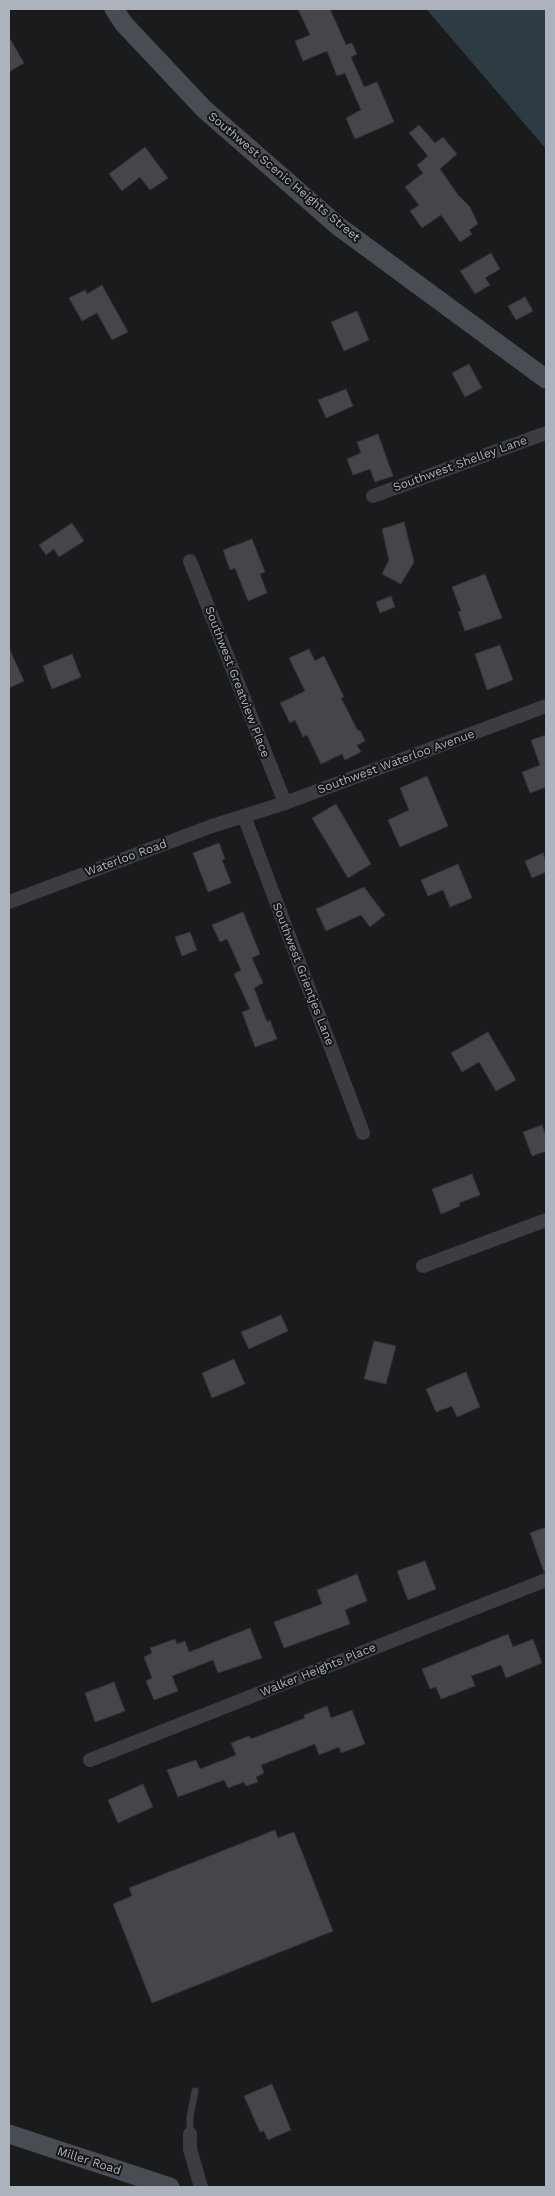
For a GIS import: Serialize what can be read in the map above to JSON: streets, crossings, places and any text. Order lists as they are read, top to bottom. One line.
{"streets":{"street":["Southwest Scenic Heights Street","Southwest Shelley Lane","Southwest Greatview Place","Southwest Waterloo Avenue","Waterloo Road","Southwest Grientjes Lane","Walker Heights Place","Miller Road"]},"crossings":[["Southwest Greatview Place","Southwest Waterloo Avenue"],["Southwest Waterloo Avenue","Waterloo Road"],["Southwest Waterloo Avenue","Southwest Grientjes Lane"],["Waterloo Road","Southwest Grientjes Lane"]]}
